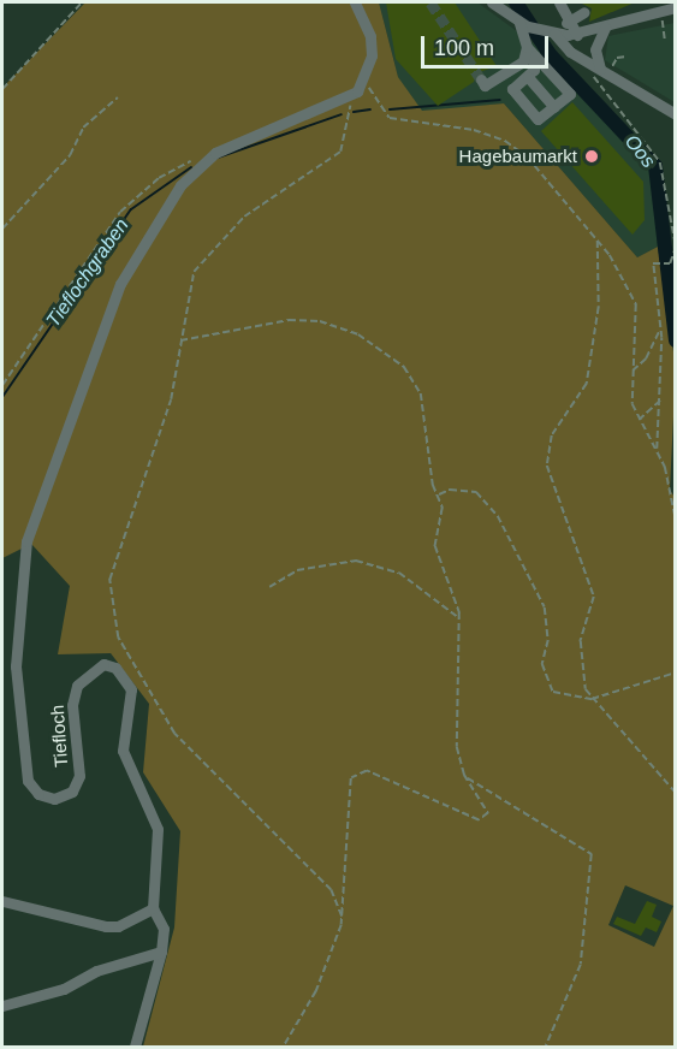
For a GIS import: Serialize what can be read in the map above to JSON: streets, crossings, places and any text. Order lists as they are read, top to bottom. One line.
{"streets":{"street":["Tiefloch"]},"water":["Oos","Tieflochgraben"],"places":["Hagebaumarkt"],"scale_bar":"100 m"}
